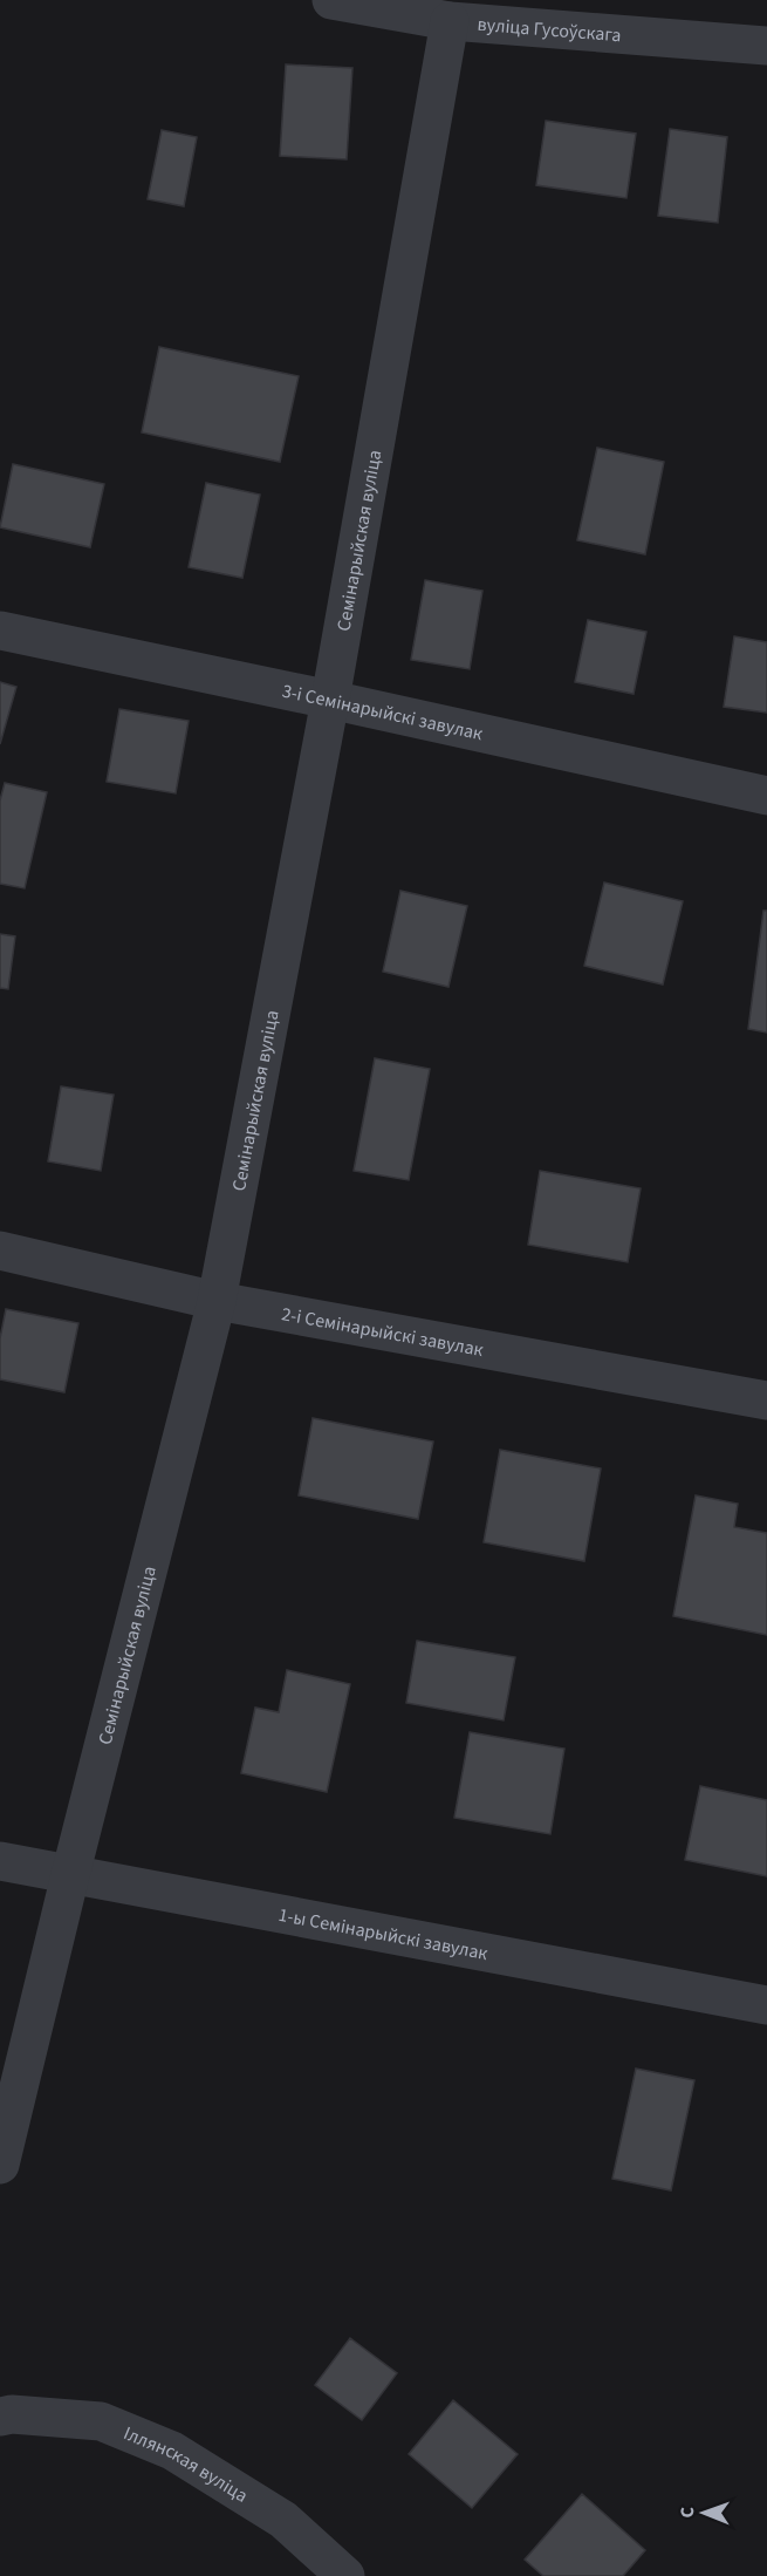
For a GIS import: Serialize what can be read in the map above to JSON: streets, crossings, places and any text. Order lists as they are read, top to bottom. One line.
{"streets":{"street":["вуліца Гусоўскага","Семінарыйская вуліца","3-і Семінарыйскі завулак","2-і Семінарыйскі завулак","1-ы Семінарыйскі завулак","Іллянская вуліца"]},"crossings":[["вуліца Гусоўскага","Семінарыйская вуліца"],["Семінарыйская вуліца","3-і Семінарыйскі завулак"],["Семінарыйская вуліца","2-і Семінарыйскі завулак"],["Семінарыйская вуліца","1-ы Семінарыйскі завулак"]],"north":"left"}
